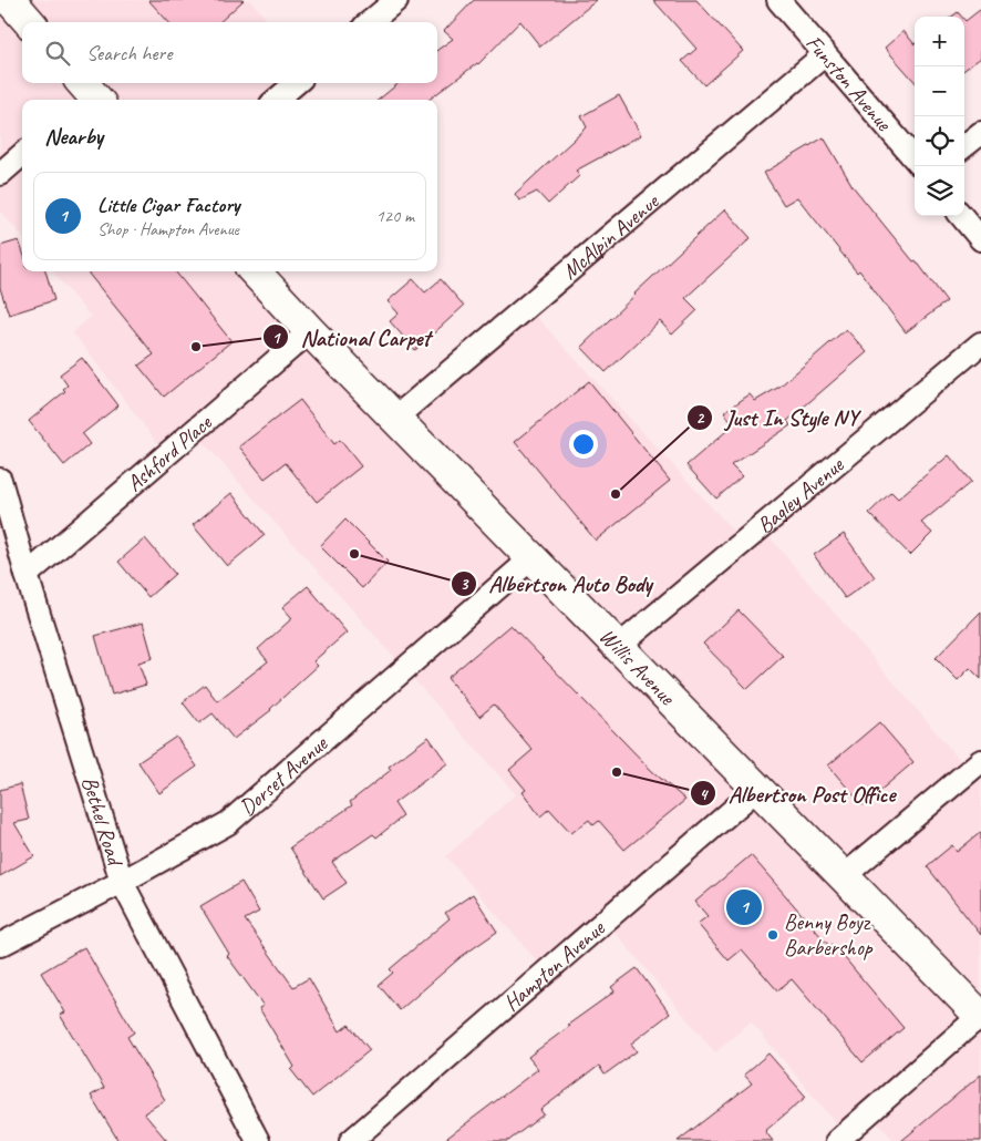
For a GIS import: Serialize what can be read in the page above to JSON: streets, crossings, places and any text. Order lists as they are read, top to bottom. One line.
{"streets":{"main road":["Willis Avenue"],"street":["Funston Avenue","McAlpin Avenue","Ashford Place","Bagley Avenue","Dorset Avenue","Bethel Road","Hampton Avenue"]},"crossings":[["Funston Avenue","McAlpin Avenue"],["McAlpin Avenue","Willis Avenue"],["Ashford Place","Willis Avenue"],["Ashford Place","Bethel Road"],["Bagley Avenue","Willis Avenue"],["Willis Avenue","Dorset Avenue"],["Willis Avenue","Hampton Avenue"],["Dorset Avenue","Bethel Road"]],"places":["National Carpet","Just In Style NY","Albertson Auto Body","Albertson Post Office","Benny Boyz Barbershop"],"page":{"map_buttons":["+","−"],"search":"Search here","heading":"Nearby","list":[{"mark":"1","name":"Little Cigar Factory","note":"Shop · Hampton Avenue","value":"120 m"}],"pins":"1"}}
